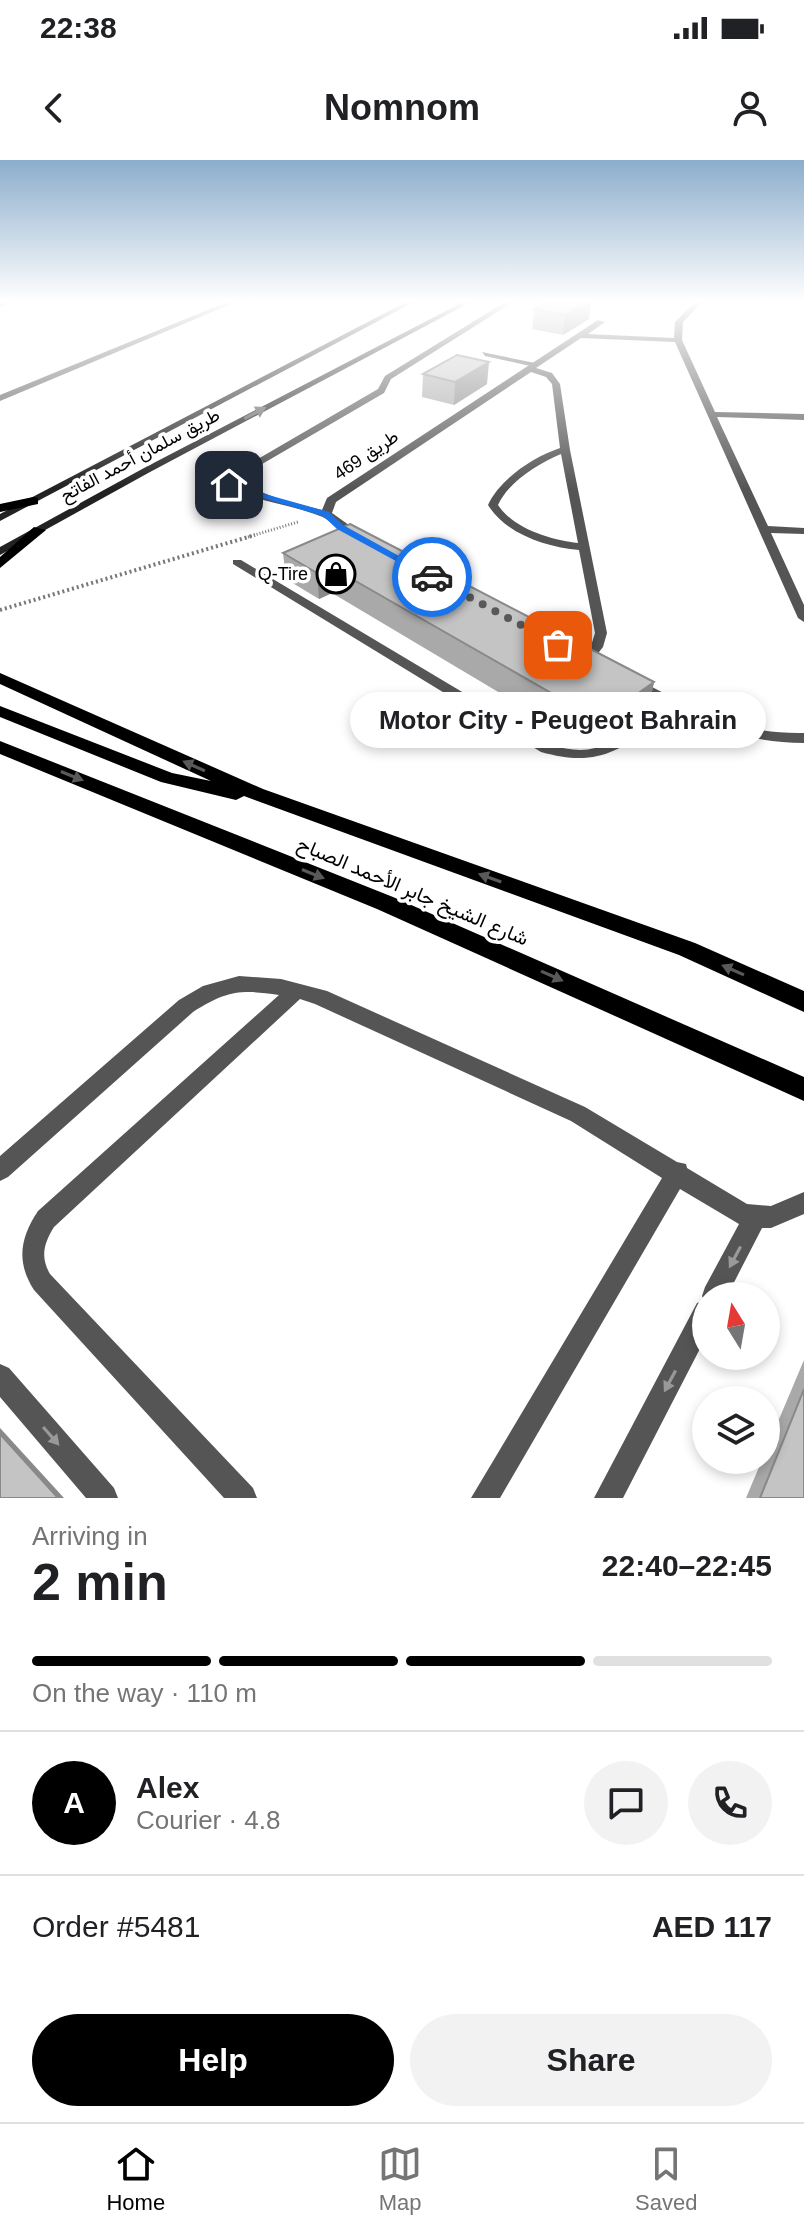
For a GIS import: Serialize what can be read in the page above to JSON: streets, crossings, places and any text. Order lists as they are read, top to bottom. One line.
{"streets":{"main road":["شارع الشيخ جابر الأحمد الصباح"],"street":["طريق سلمان أحمد الفاتح","طريق 469"]},"places":{"shop":["Q-Tire"],"other":["Motor City - Peugeot Bahrain"]},"north":"top","page":{"status":"22:38","header":"Nomnom","bubble":"Motor City - Peugeot Bahrain","heading":["2 min","Arriving in","22:40–22:45"],"panel":["Alex","Courier · 4.8","Order #5481","AED 117"],"bar":"On the way · 110 m","round":"A","buttons":["Help","Share"],"tabs":["Home","Map","Saved"]}}
